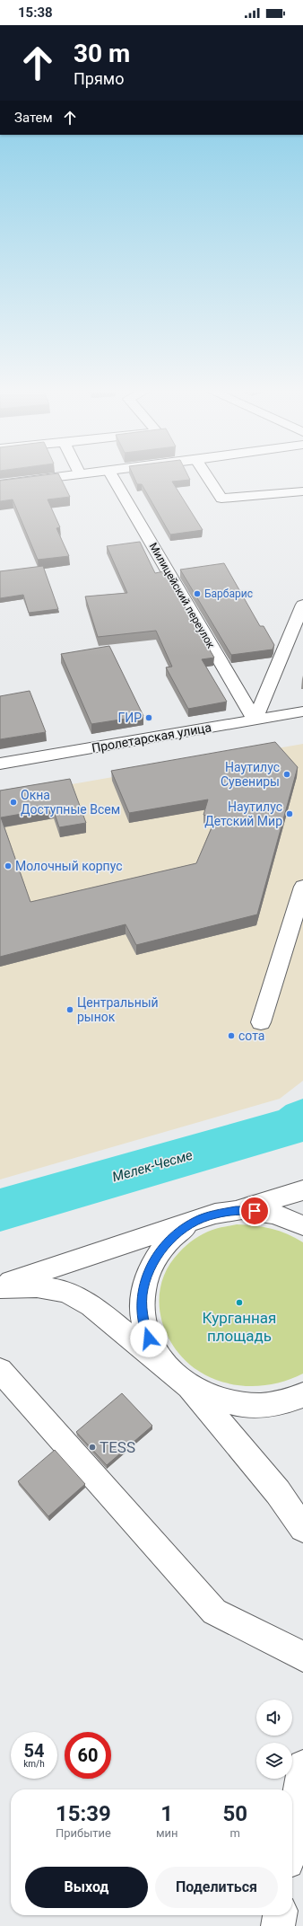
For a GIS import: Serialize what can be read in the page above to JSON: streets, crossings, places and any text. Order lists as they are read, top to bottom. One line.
{"streets":{"main road":["Милицейский переулок","Пролетарская улица"]},"crossings":[["Милицейский переулок","Пролетарская улица"]],"water":["Мелек-Чесме"],"places":["Барбарис","ГИР","Наутилус Сувениры","Окна Доступные Всем","Наутилус Детский Мир","Молочный корпус","Центральный рынок","сота","Курганная площадь","TESS"],"page":{"status":"15:38","turn":["30 m","Прямо"],"then":"Затем","speed":"54 km/h","limit":"60","eta":["15:39","Прибытие","1","мин","50","m"],"buttons":["Выход","Поделиться"]}}
